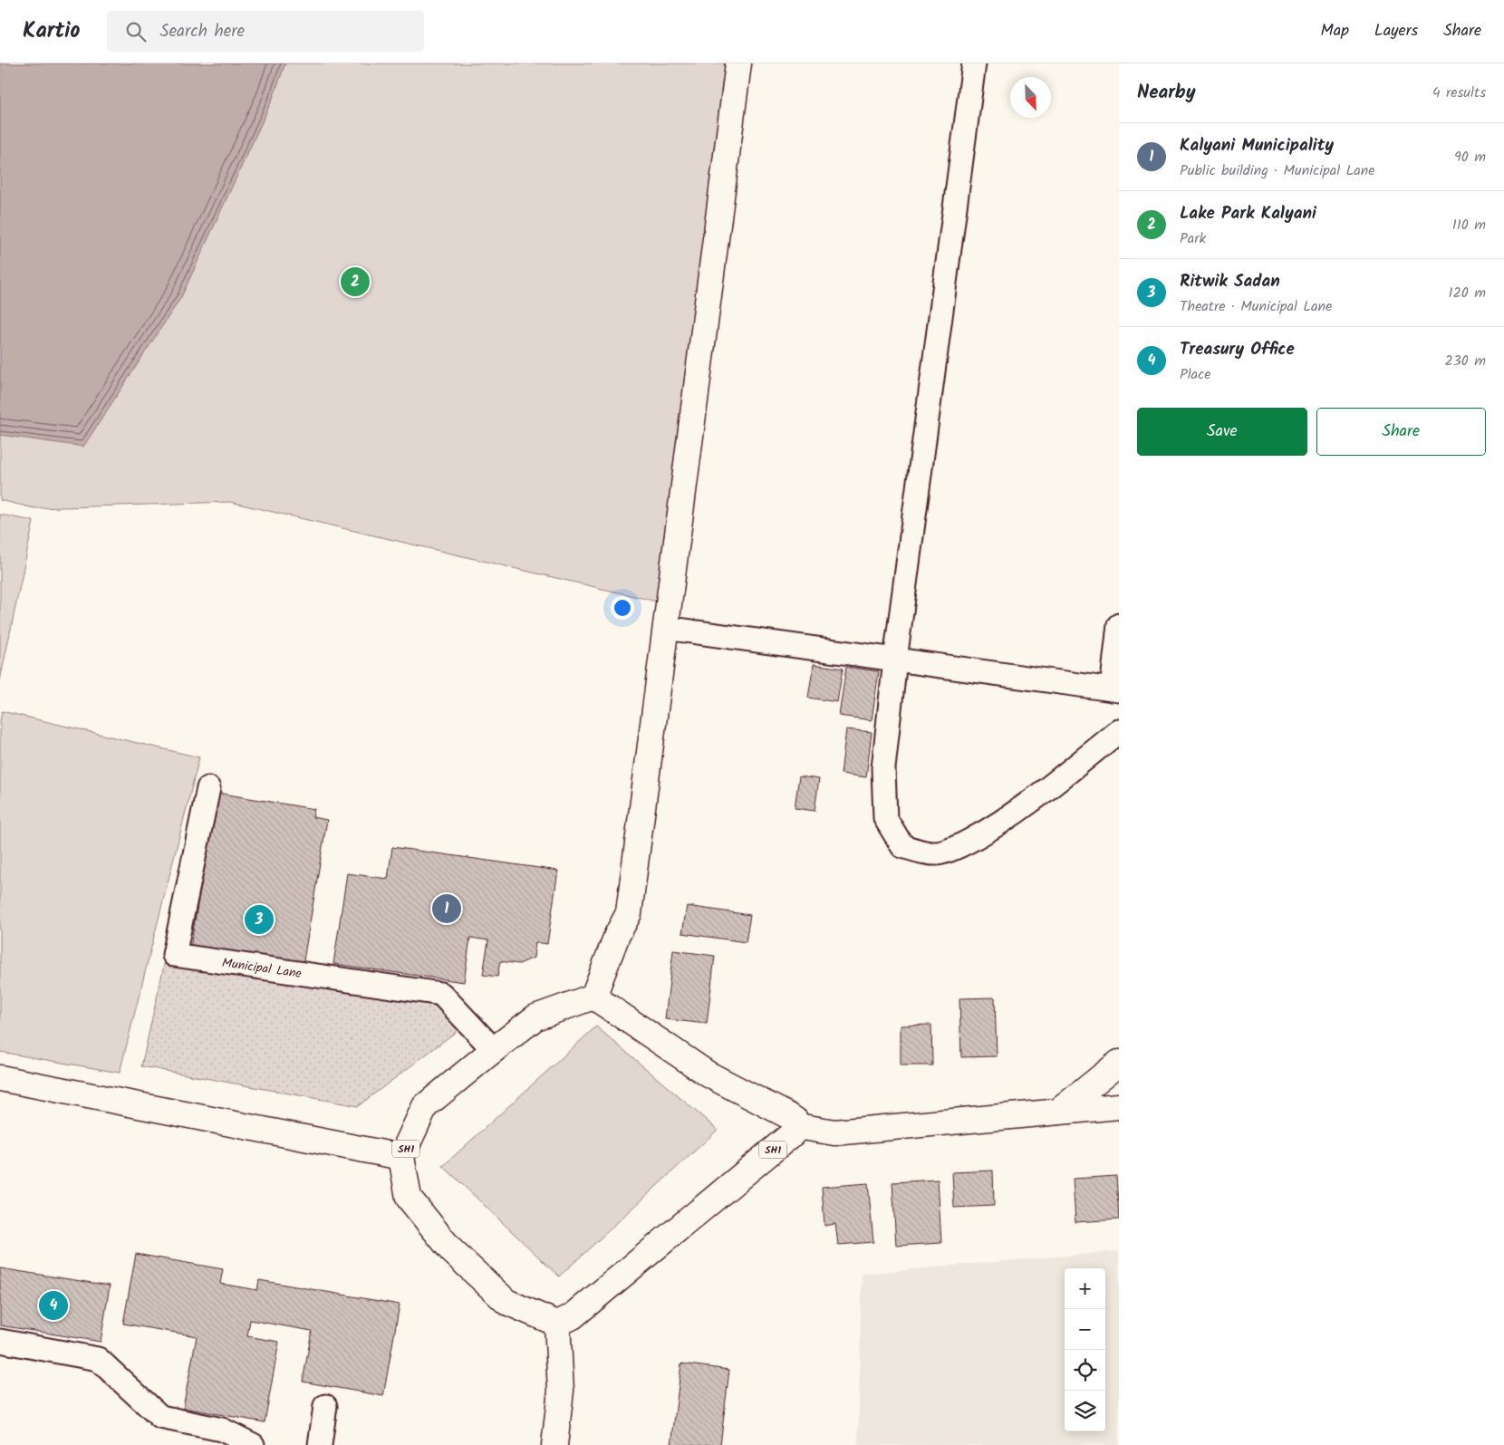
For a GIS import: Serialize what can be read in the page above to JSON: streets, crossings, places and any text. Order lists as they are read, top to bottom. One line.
{"streets":{"main road":["SH1"],"street":["Municipal Lane"]},"crossings":[["Municipal Lane","SH1"]],"north":"bottom right","page":{"header":"Kartio","search":"Search here","nav":["Map","Layers","Share"],"heading":["Nearby","4 results"],"list":[{"mark":"1","name":"Kalyani Municipality","note":"Public building · Municipal Lane","value":"90 m"},{"mark":"2","name":"Lake Park Kalyani","note":"Park","value":"110 m"},{"mark":"3","name":"Ritwik Sadan","note":"Theatre · Municipal Lane","value":"120 m"},{"mark":"4","name":"Treasury Office","note":"Place","value":"230 m"}],"pins":["2","1","3","4"],"buttons":["Save","Share"],"map_buttons":["+","−"]}}
